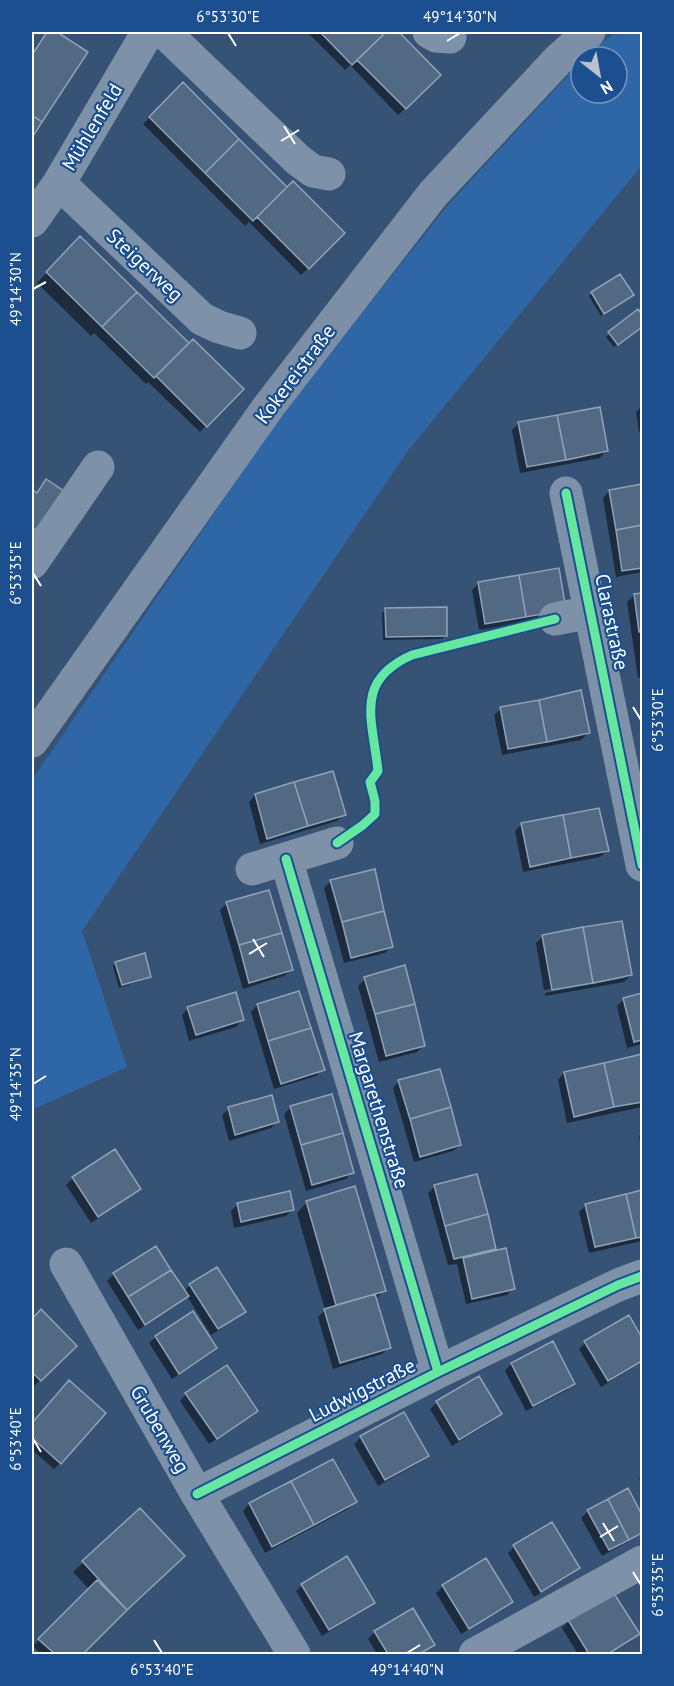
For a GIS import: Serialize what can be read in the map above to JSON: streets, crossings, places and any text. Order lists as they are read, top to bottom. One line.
{"streets":{"main road":["Kokereistraße"],"street":["Mühlenfeld","Steigerweg","Clarastraße","Margarethenstraße","Ludwigstraße","Grubenweg"]},"crossings":[["Mühlenfeld","Steigerweg"],["Margarethenstraße","Ludwigstraße"],["Ludwigstraße","Grubenweg"]],"north":"bottom right","coordinates":["6°53'30\"E","49°14'30\"N","6°53'35\"E","49°14'35\"N","6°53'40\"E","49°14'40\"N"]}
